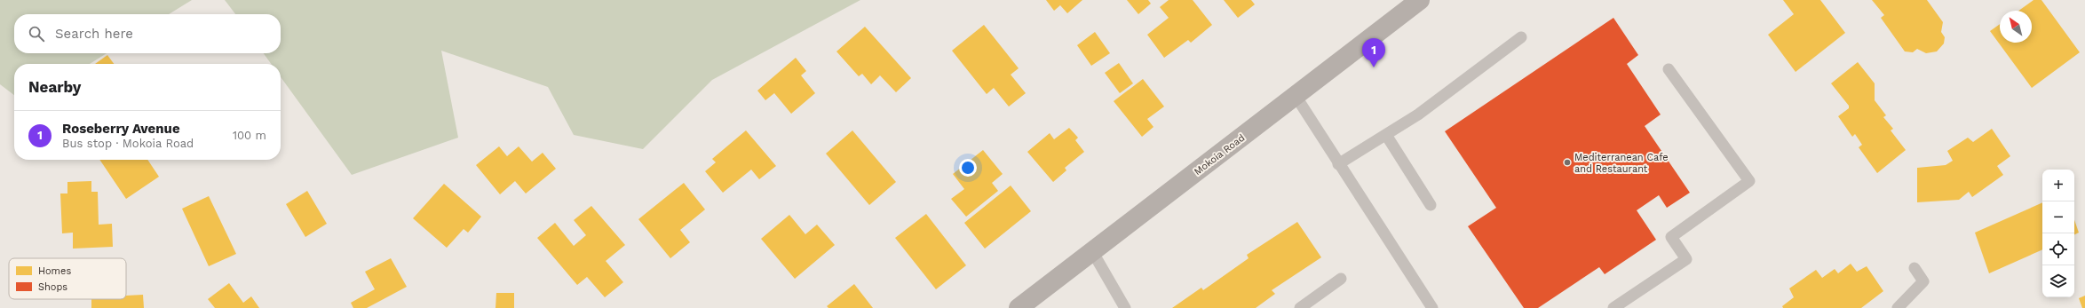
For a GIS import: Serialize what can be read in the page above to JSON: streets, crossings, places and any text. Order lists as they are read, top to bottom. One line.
{"streets":{"main road":["Mokoia Road"]},"places":["Mediterranean Cafe and Restaurant"],"legend":["Homes","Shops"],"north":"top left","page":{"search":"Search here","pins":"1","heading":"Nearby","list":[{"mark":"1","name":"Roseberry Avenue","note":"Bus stop · Mokoia Road","value":"100 m"}],"map_buttons":["+","−"]}}
